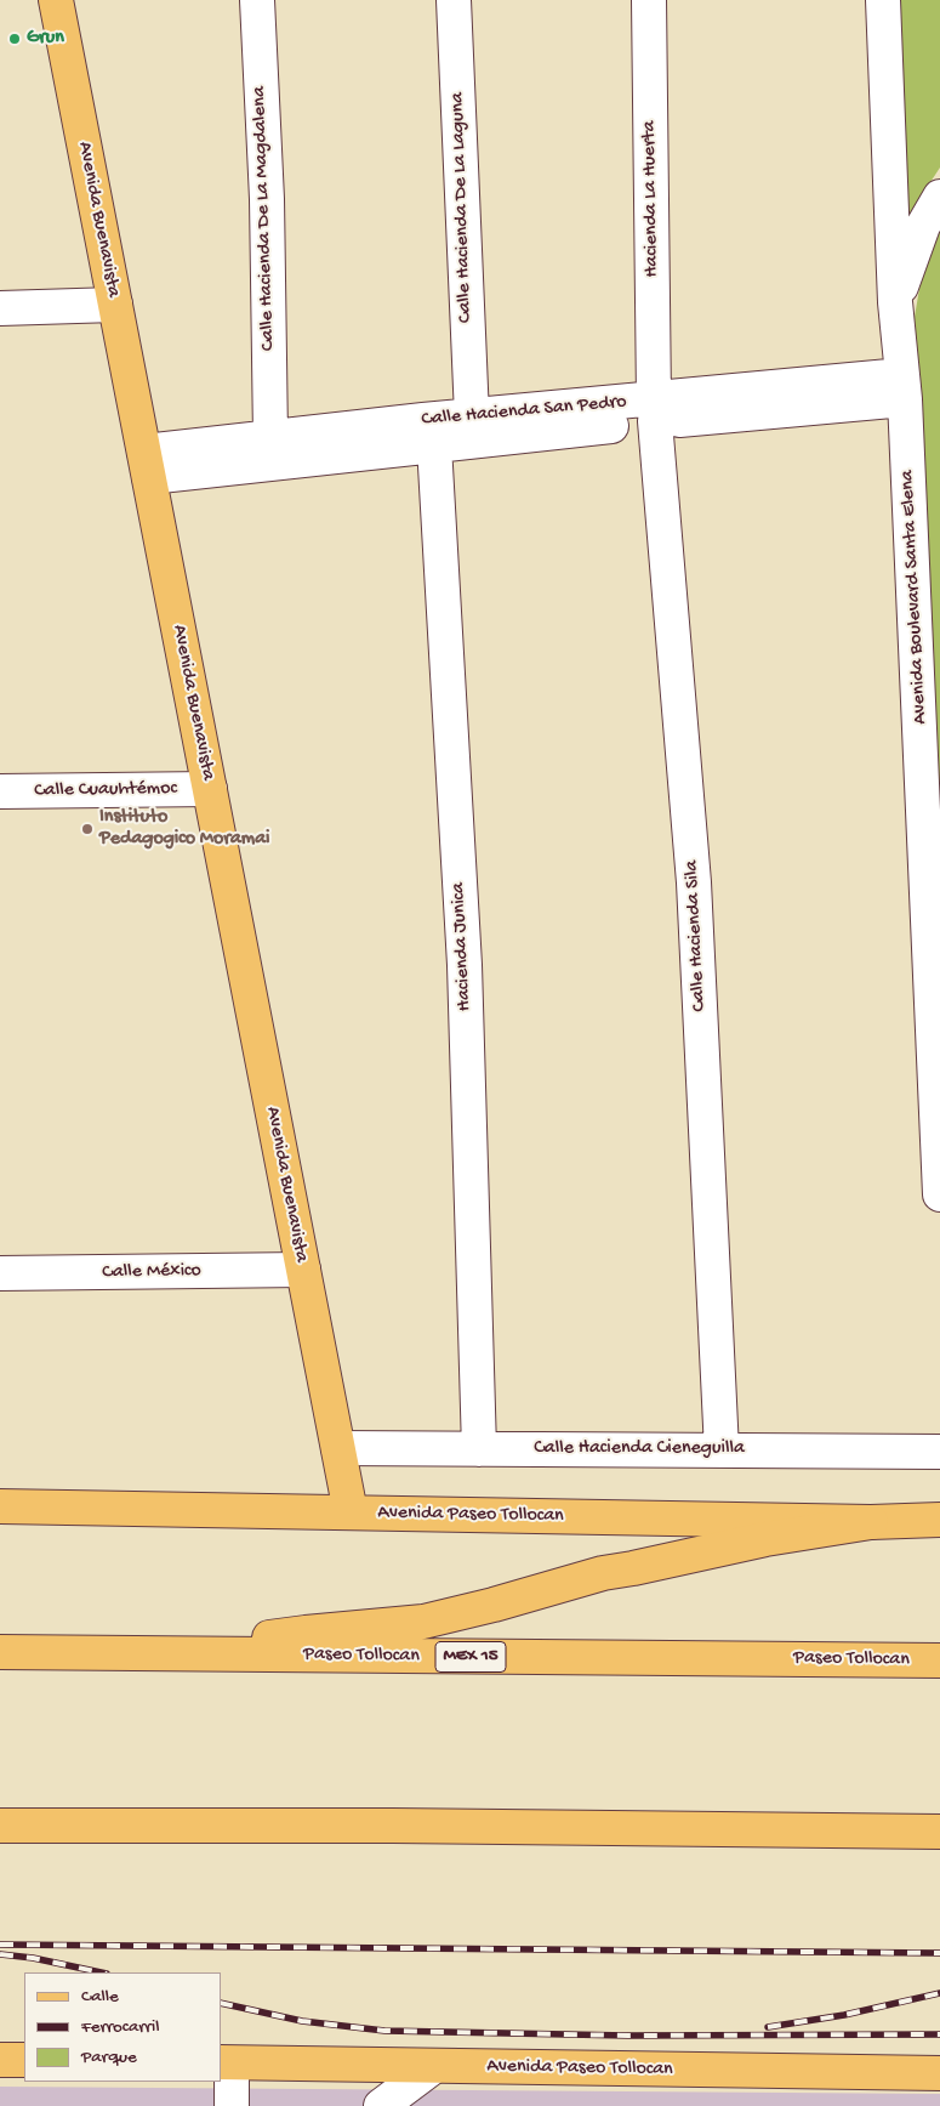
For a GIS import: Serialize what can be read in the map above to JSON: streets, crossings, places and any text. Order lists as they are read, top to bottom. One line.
{"streets":{"main road":["Avenida Buenavista","Avenida Paseo Tollocan","Paseo Tollocan","MEX 15"],"street":["Hacienda La Huerta","Calle Hacienda De La Laguna","Calle Hacienda De La Magdalena","Calle Hacienda San Pedro","Avenida Boulevard Santa Elena","Calle Cuauhtémoc","Calle Hacienda Sila","Hacienda Junica","Calle México","Calle Hacienda Cieneguilla"]},"crossings":[["Hacienda La Huerta","Calle Hacienda San Pedro"],["Hacienda La Huerta","Calle Hacienda Sila"],["Calle Hacienda De La Laguna","Calle Hacienda San Pedro"],["Calle Hacienda De La Magdalena","Calle Hacienda San Pedro"],["Avenida Buenavista","Calle Hacienda San Pedro"],["Avenida Buenavista","Calle Cuauhtémoc"],["Avenida Buenavista","Calle México"],["Avenida Buenavista","Calle Hacienda Cieneguilla"],["Avenida Buenavista","Avenida Paseo Tollocan"],["Calle Hacienda San Pedro","Avenida Boulevard Santa Elena"],["Calle Hacienda San Pedro","Calle Hacienda Sila"],["Calle Hacienda San Pedro","Hacienda Junica"],["Calle Hacienda Sila","Calle Hacienda Cieneguilla"],["Hacienda Junica","Calle Hacienda Cieneguilla"]],"places":["Grun","Instituto Pedagogico Moramai"],"legend":["Calle","Ferrocarril","Parque"]}
